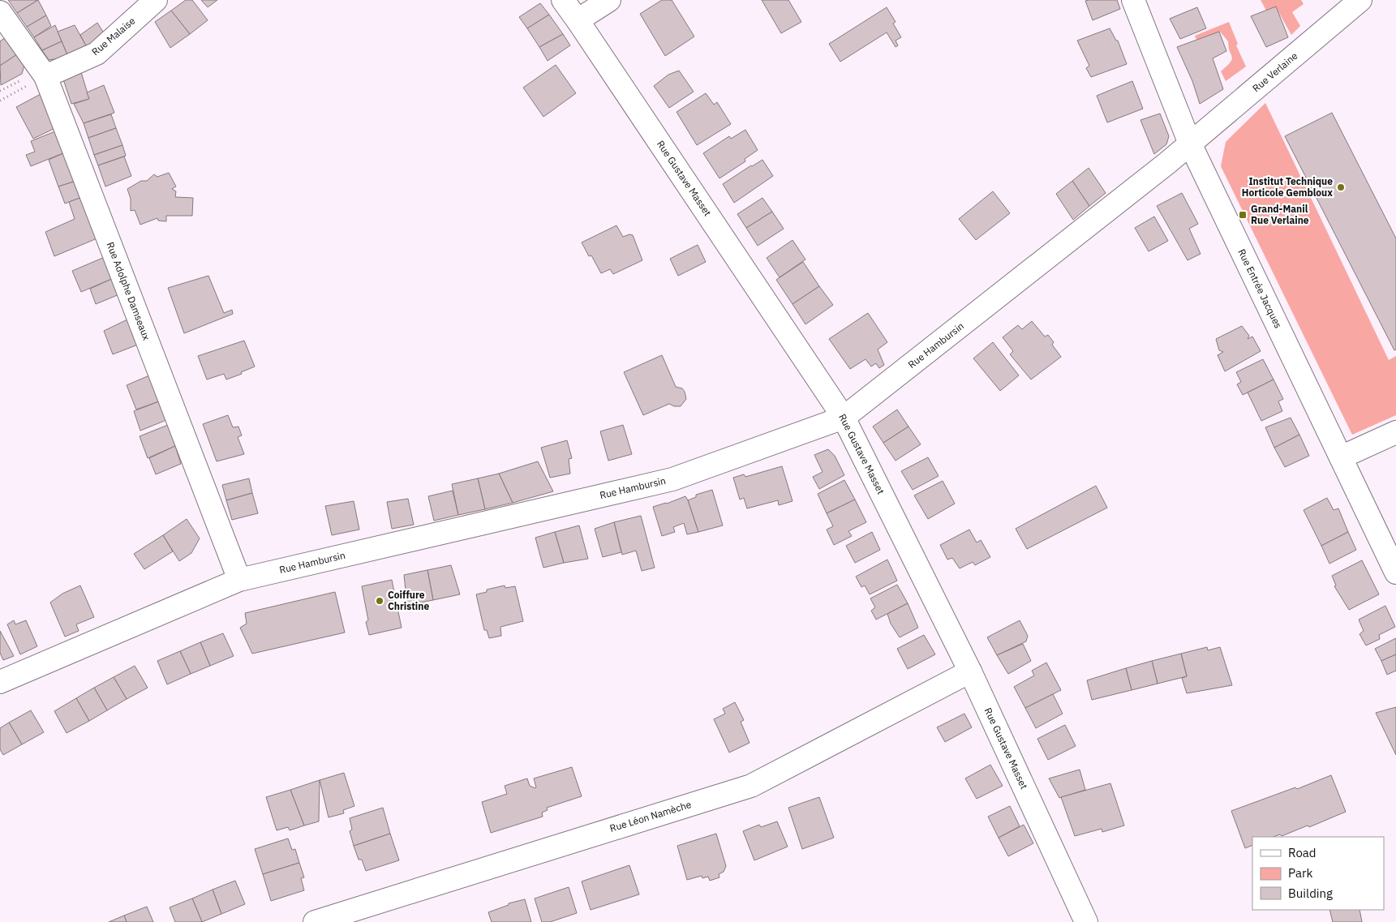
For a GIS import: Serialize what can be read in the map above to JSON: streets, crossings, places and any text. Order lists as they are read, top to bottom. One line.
{"streets":{"street":["Rue Malaise","Rue Verlaine","Rue Gustave Masset","Rue Entrée Jacques","Rue Adolphe Damseaux","Rue Hambursin","Rue Léon Namèche"]},"crossings":[["Rue Malaise","Rue Adolphe Damseaux"],["Rue Verlaine","Rue Entrée Jacques"],["Rue Verlaine","Rue Hambursin"],["Rue Gustave Masset","Rue Hambursin"],["Rue Gustave Masset","Rue Léon Namèche"],["Rue Entrée Jacques","Rue Hambursin"],["Rue Adolphe Damseaux","Rue Hambursin"]],"places":{"other":["Institut Technique Horticole Gembloux","Coiffure Christine"],"transit":["Grand-Manil Rue Verlaine"]},"legend":["Road","Park","Building"]}
